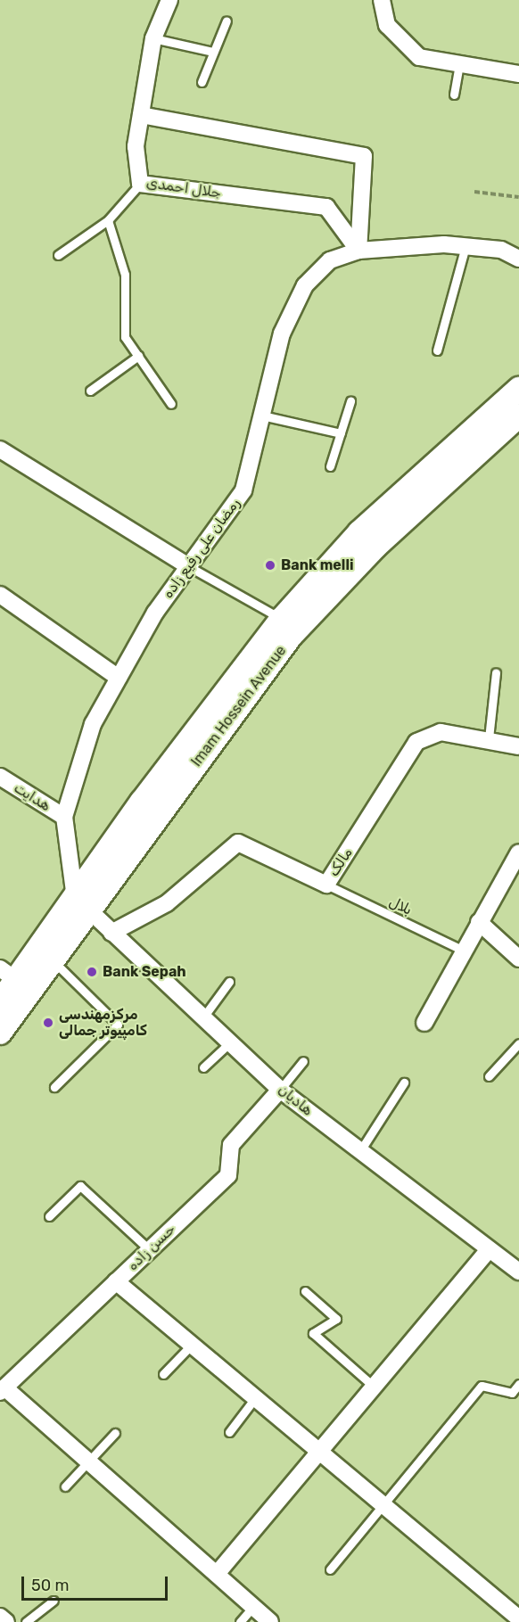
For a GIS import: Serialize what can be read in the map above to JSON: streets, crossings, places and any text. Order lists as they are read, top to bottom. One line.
{"streets":{"main road":["Imam Hossein Avenue"],"street":["جلال احمدی","رمضان علی رفیع زاده","هدایت","مالک","هادیان","حسن زاده"],"lane":["بلال"]},"crossings":[["جلال احمدی","رمضان علی رفیع زاده"],["رمضان علی رفیع زاده","Imam Hossein Avenue"],["رمضان علی رفیع زاده","هدایت"],["رمضان علی رفیع زاده","هادیان"],["Imam Hossein Avenue","هادیان"],["مالک","بلال"],["مالک","هادیان"],["هادیان","حسن زاده"]],"places":["Bank melli","Bank Sepah","مرکزمهندسی کامپیوتر جمالی"],"scale_bar":"50 m"}
